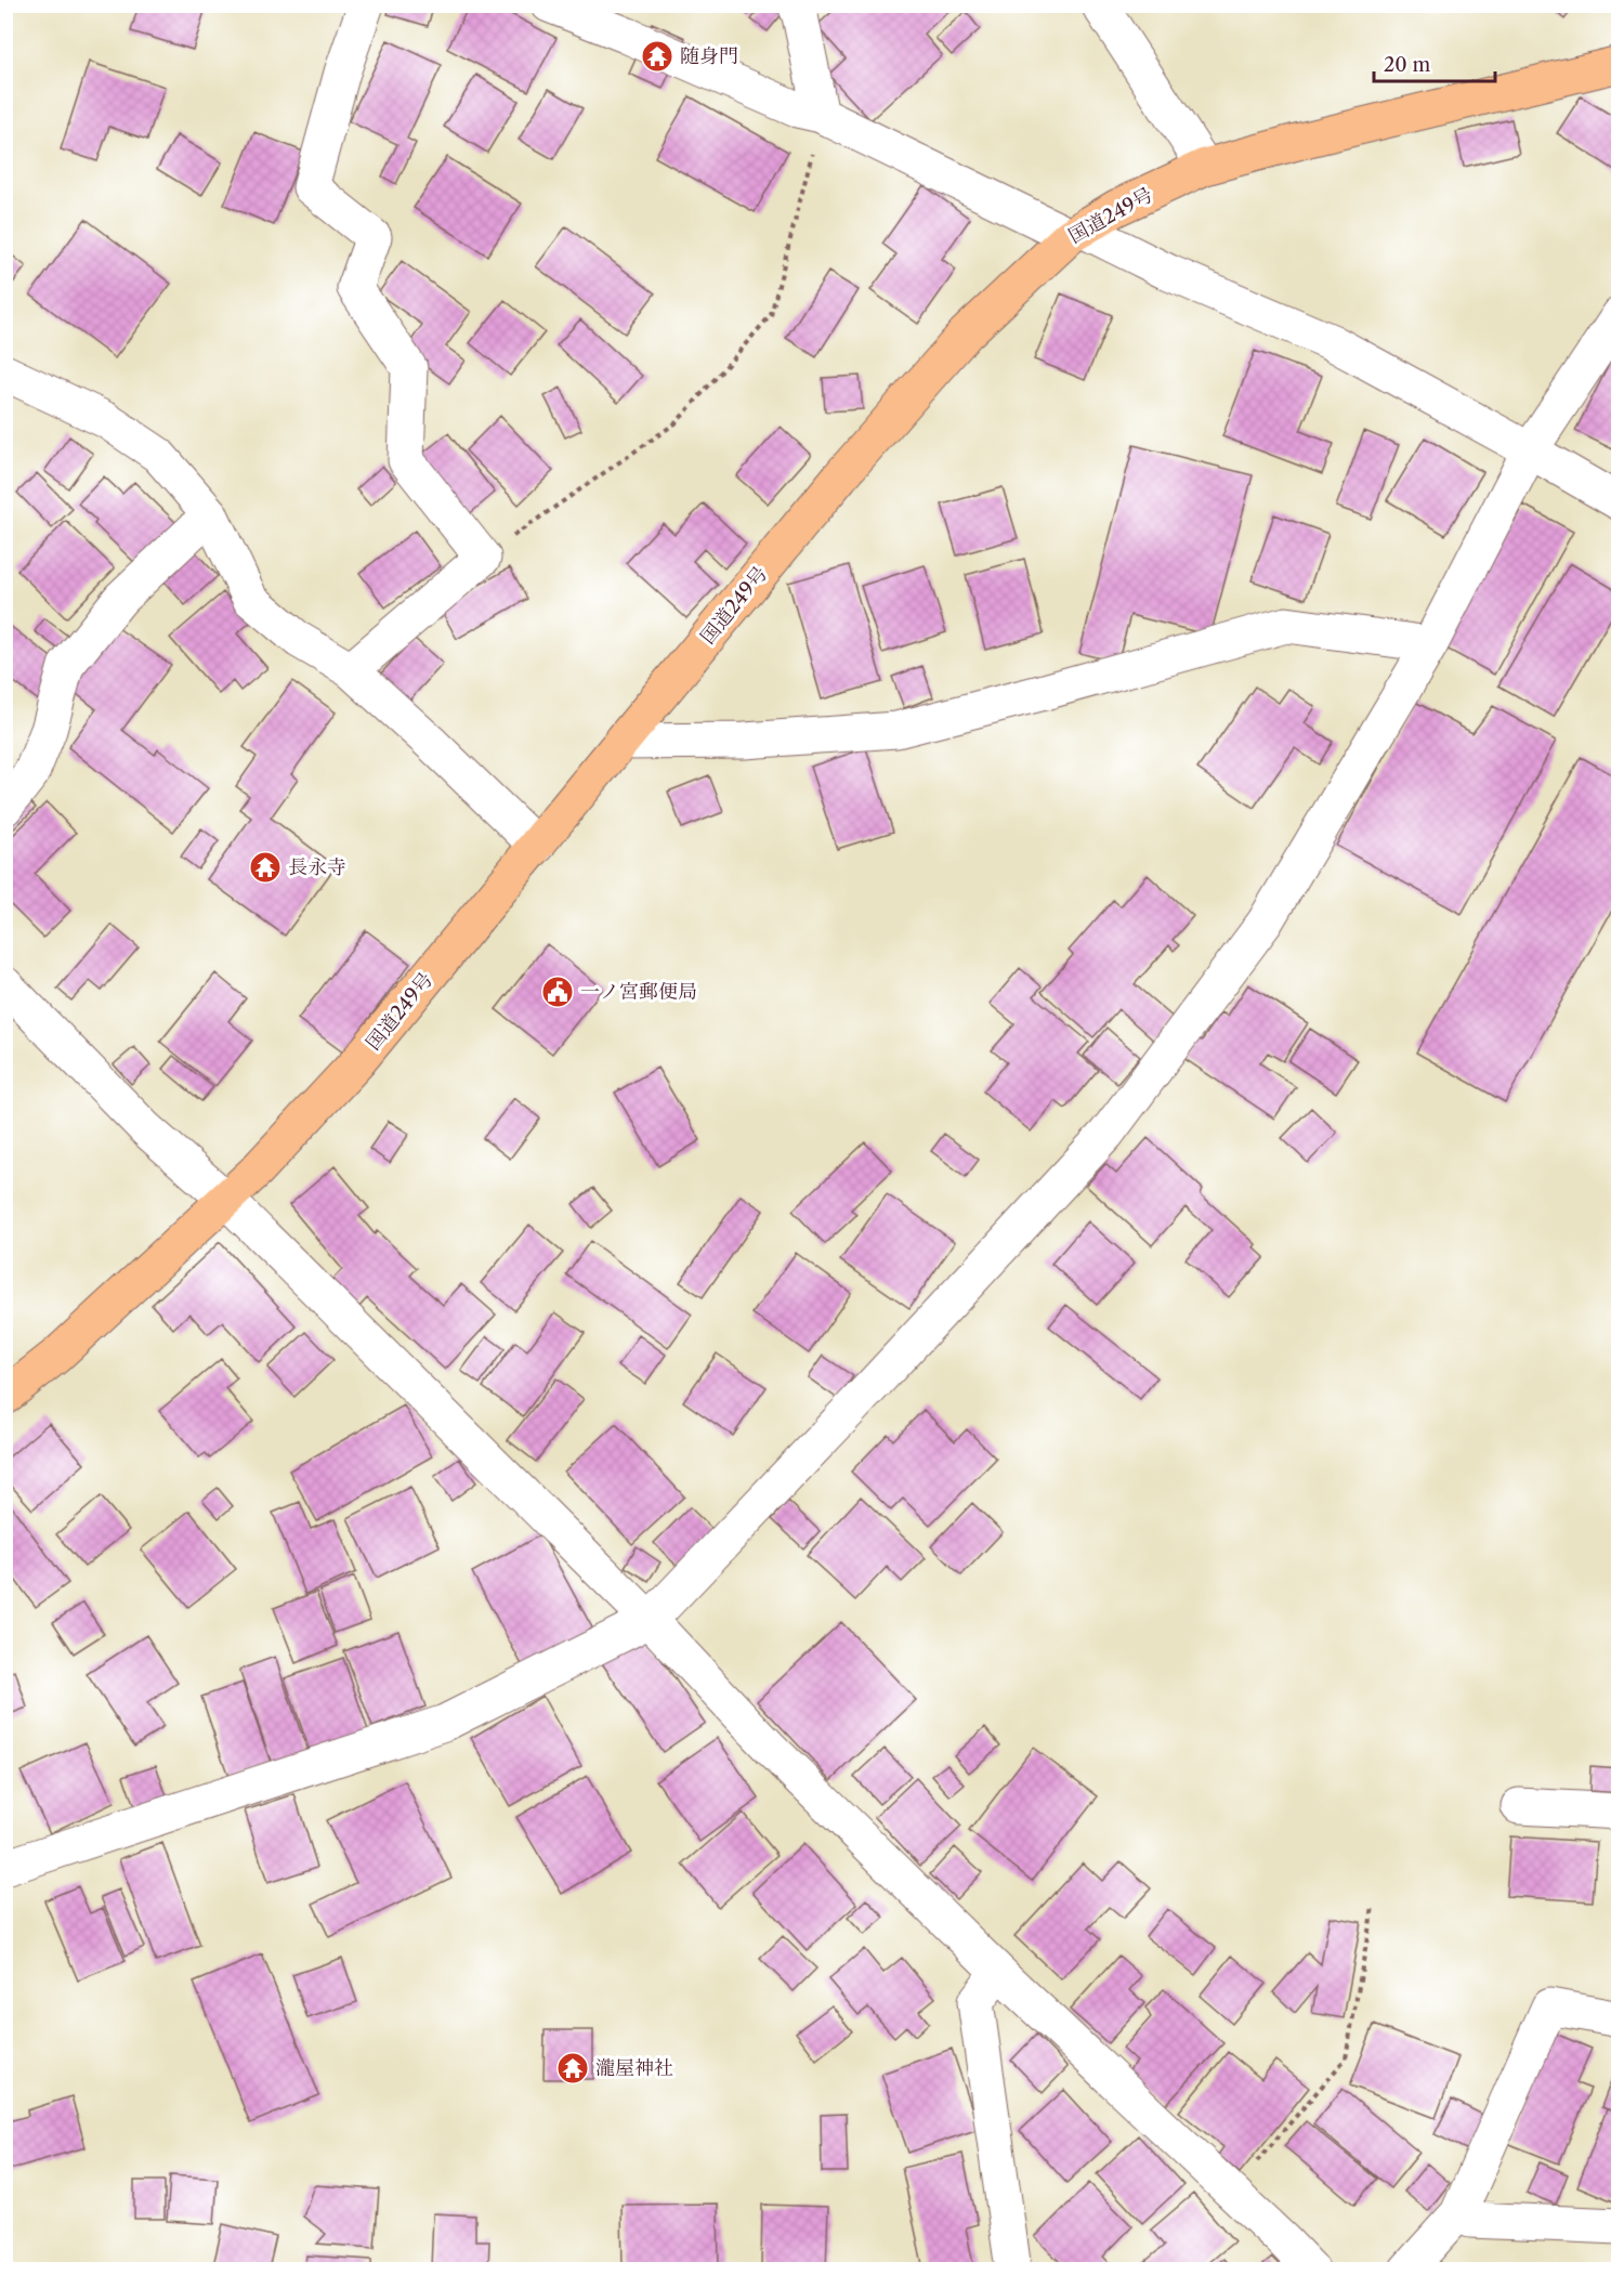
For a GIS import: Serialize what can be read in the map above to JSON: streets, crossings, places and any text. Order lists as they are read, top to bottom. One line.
{"streets":{"highway":["国道249号"]},"places":{"temple":["随身門","長永寺","瀧屋神社"],"public building":["一ノ宮郵便局"]},"scale_bar":"20 m"}
